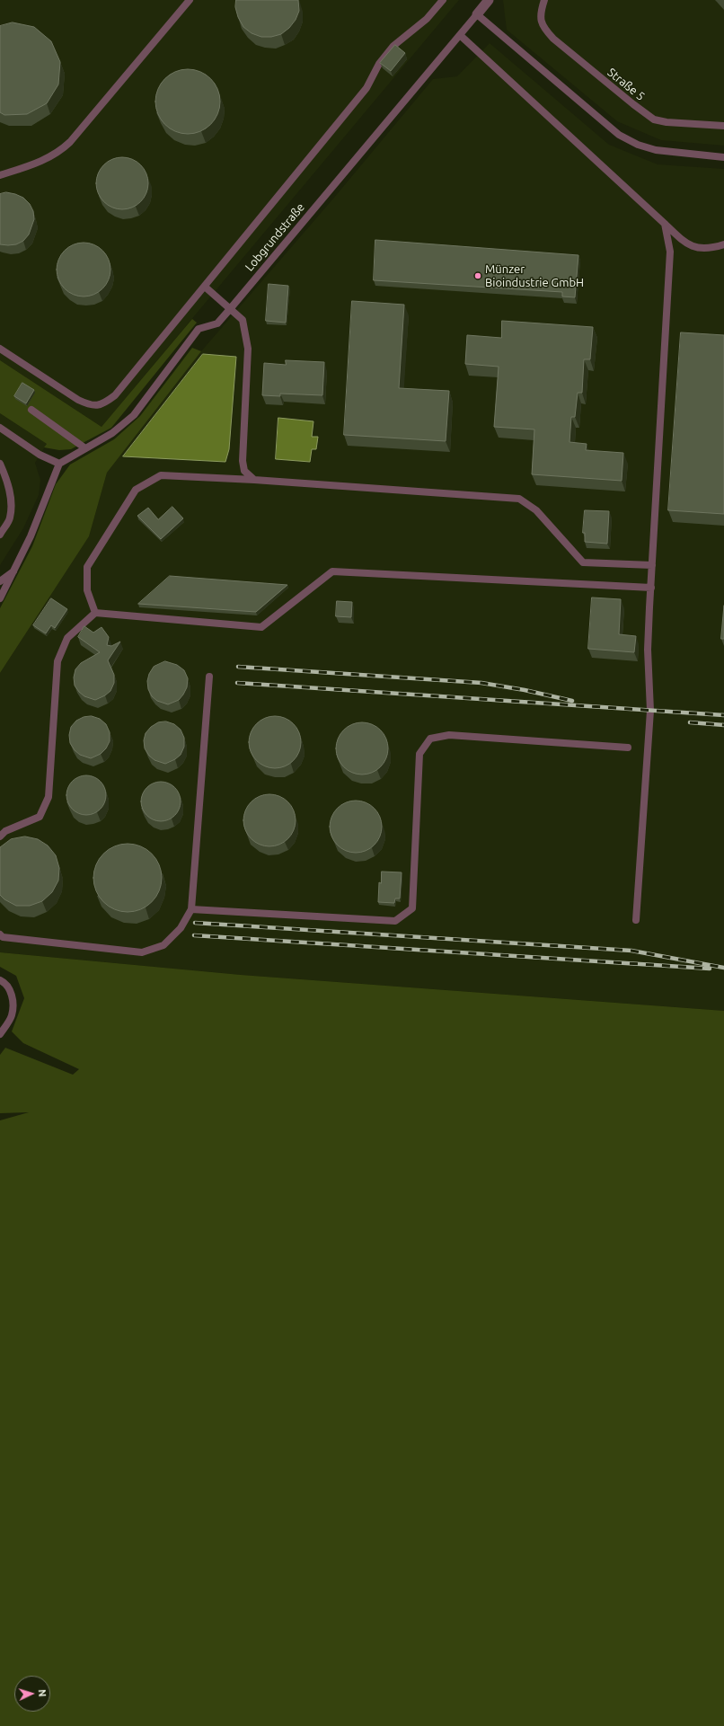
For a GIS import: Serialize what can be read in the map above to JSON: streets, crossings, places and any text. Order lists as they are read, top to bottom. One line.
{"streets":{"street":["Lobgrundstraße"],"lane":["Straße 5"]},"places":["Münzer Bioindustrie GmbH"],"north":"right"}
